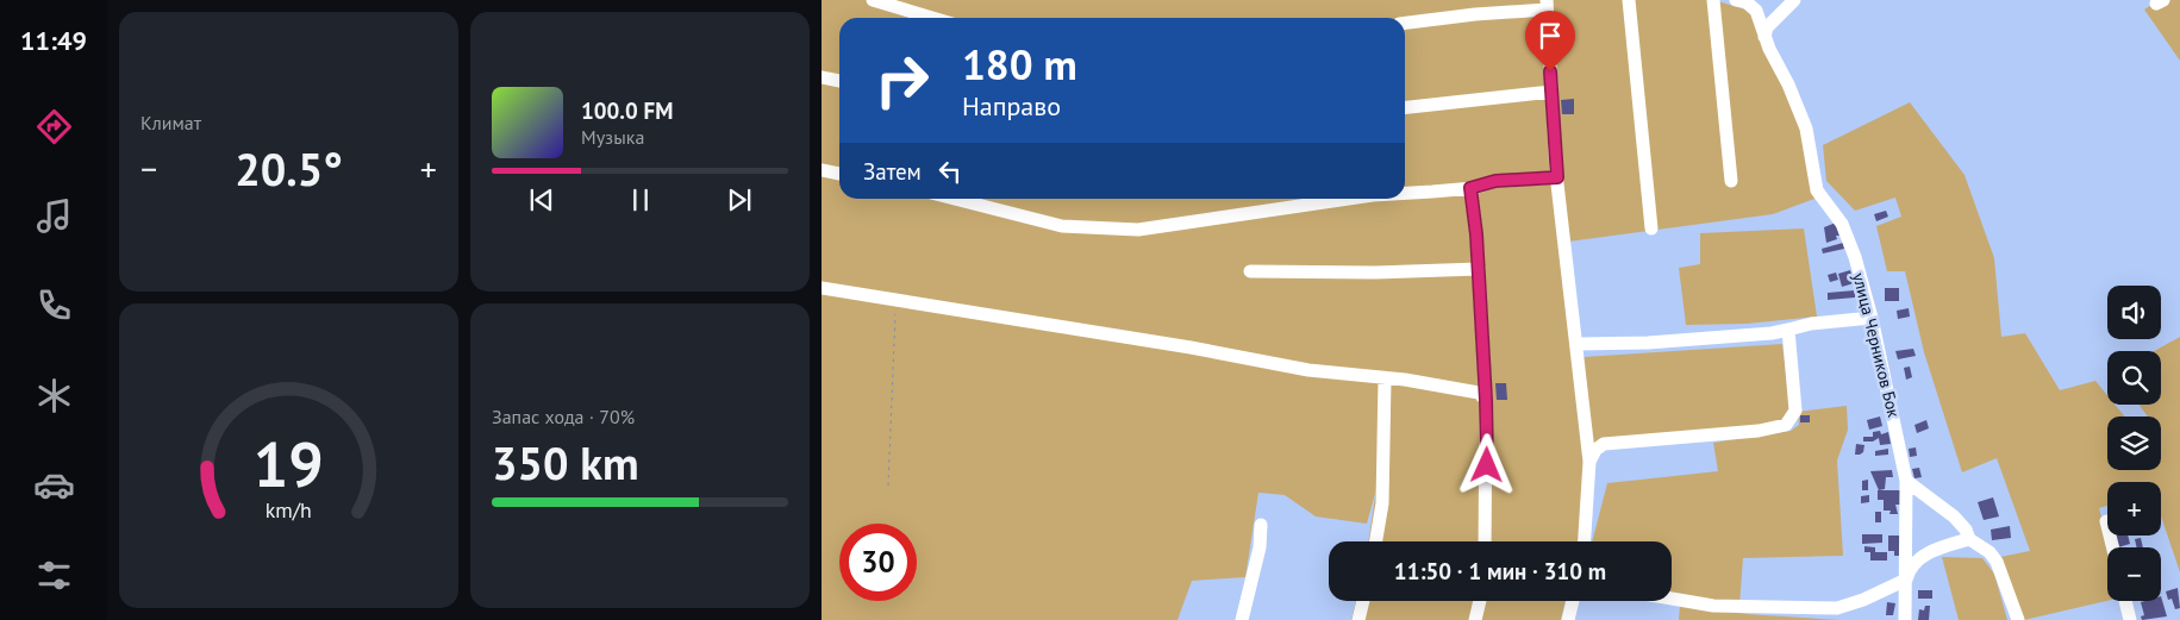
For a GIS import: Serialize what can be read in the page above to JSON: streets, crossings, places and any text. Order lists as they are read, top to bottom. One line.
{"streets":{"street":["улица Черников Бок"]},"page":{"tabs":"11:49","tile":["Климат",["Запас хода · 70%","350 km"]],"turn":["180 m","Направо"],"song":["100.0 FM","Музыка"],"then":"Затем","heat":["−","20.5°","+"],"map_buttons":["+","−"],"limit":"30","trip":"11:50 · 1 мин · 310 m","gauge":["19","km/h"]}}
